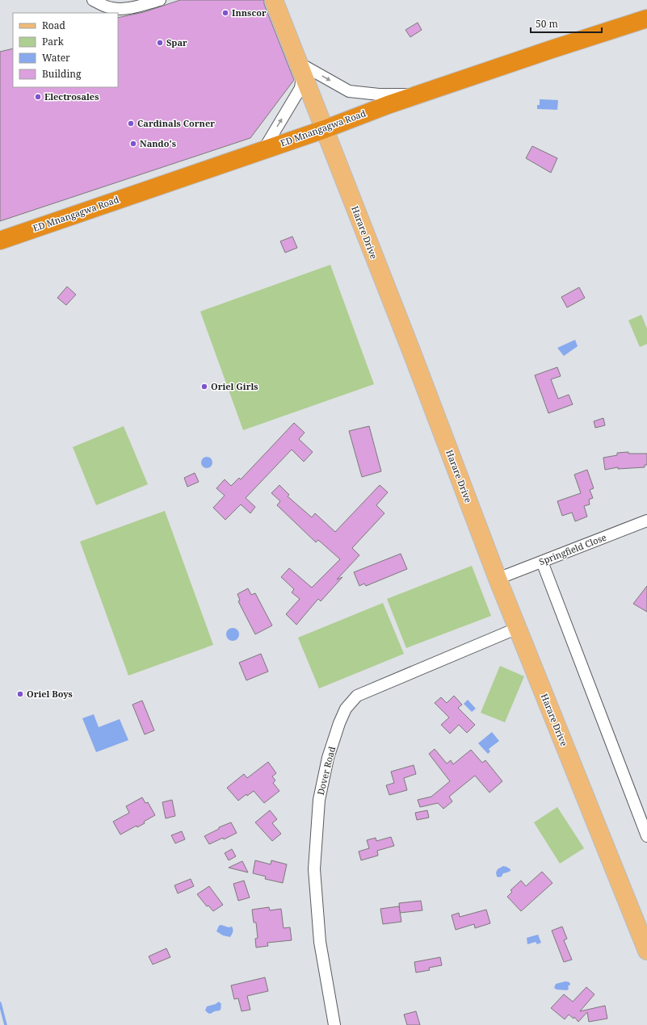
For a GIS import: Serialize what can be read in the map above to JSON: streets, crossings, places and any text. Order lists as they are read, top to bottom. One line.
{"streets":{"highway":["ED Mnangagwa Road"],"main road":["Harare Drive"],"street":["Springfield Close","Dover Road"]},"crossings":[["ED Mnangagwa Road","Harare Drive"],["Harare Drive","Springfield Close"],["Harare Drive","Dover Road"]],"places":["Innscor","Spar","Electrosales","Cardinals Corner","Nando's","Oriel Girls","Oriel Boys"],"legend":["Road","Park","Water","Building"],"scale_bar":"50 m"}
